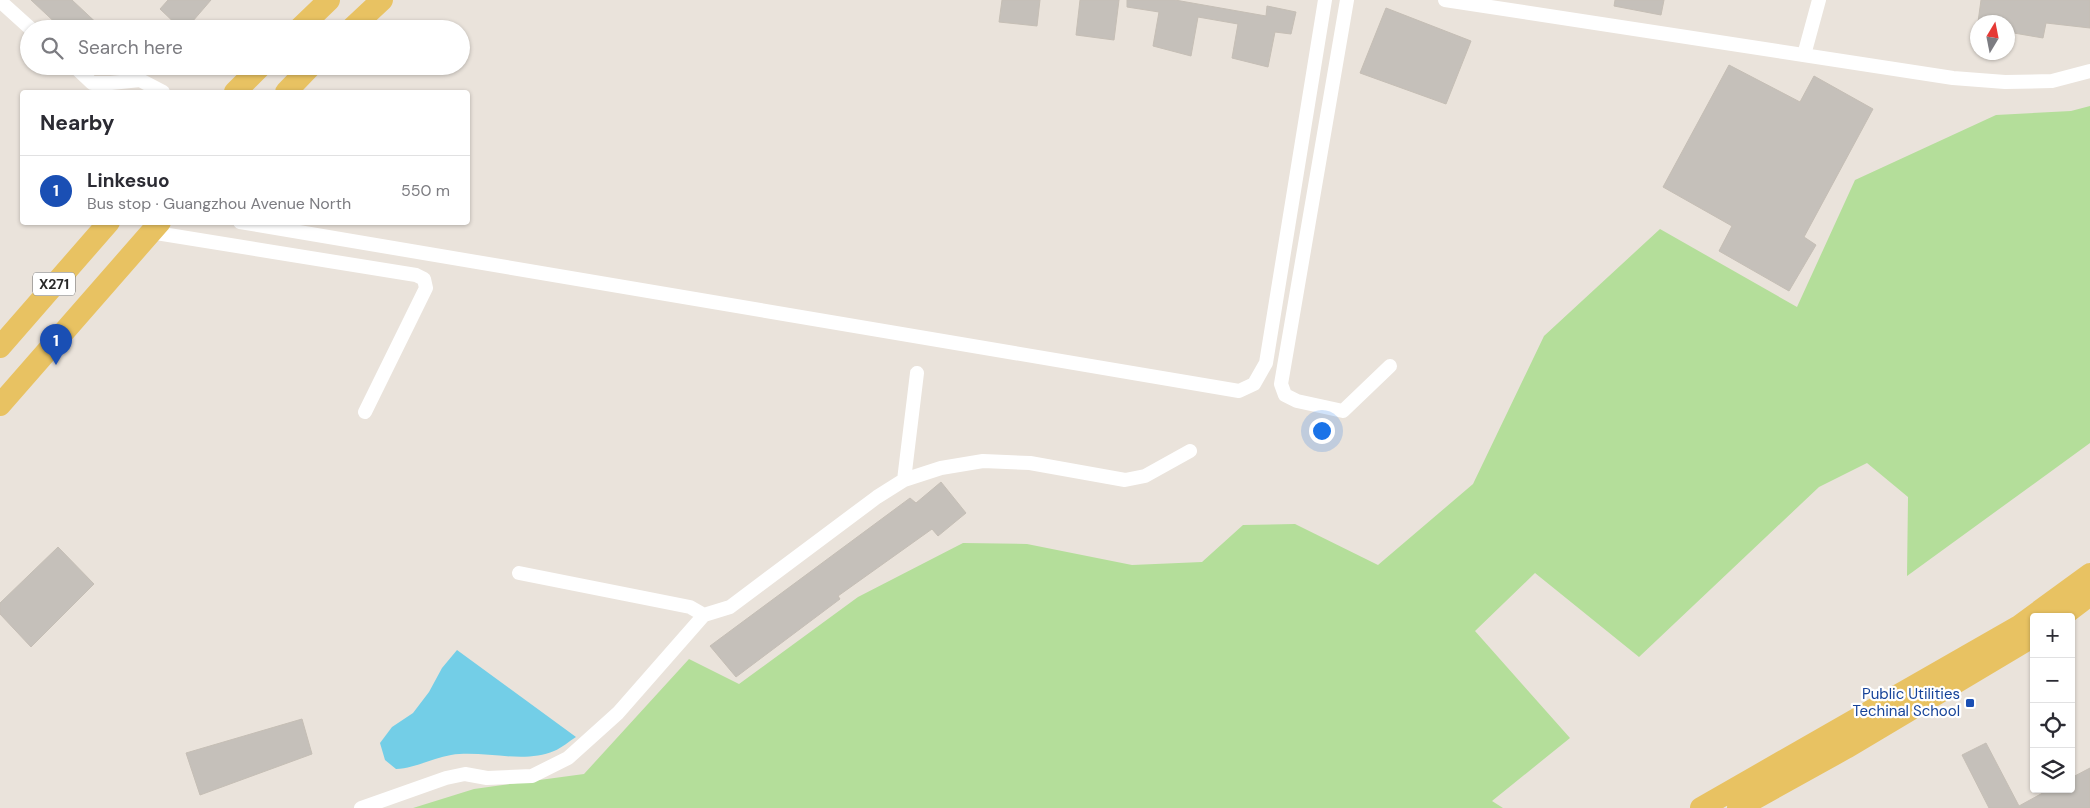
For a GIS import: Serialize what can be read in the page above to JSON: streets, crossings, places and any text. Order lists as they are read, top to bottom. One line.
{"streets":{"main road":["X271"]},"places":{"transit":["Public Utilities Techinal School"]},"north":"top","page":{"search":"Search here","heading":"Nearby","list":[{"mark":"1","name":"Linkesuo","note":"Bus stop · Guangzhou Avenue North","value":"550 m"}],"pins":"1","map_buttons":["+","−"]}}
